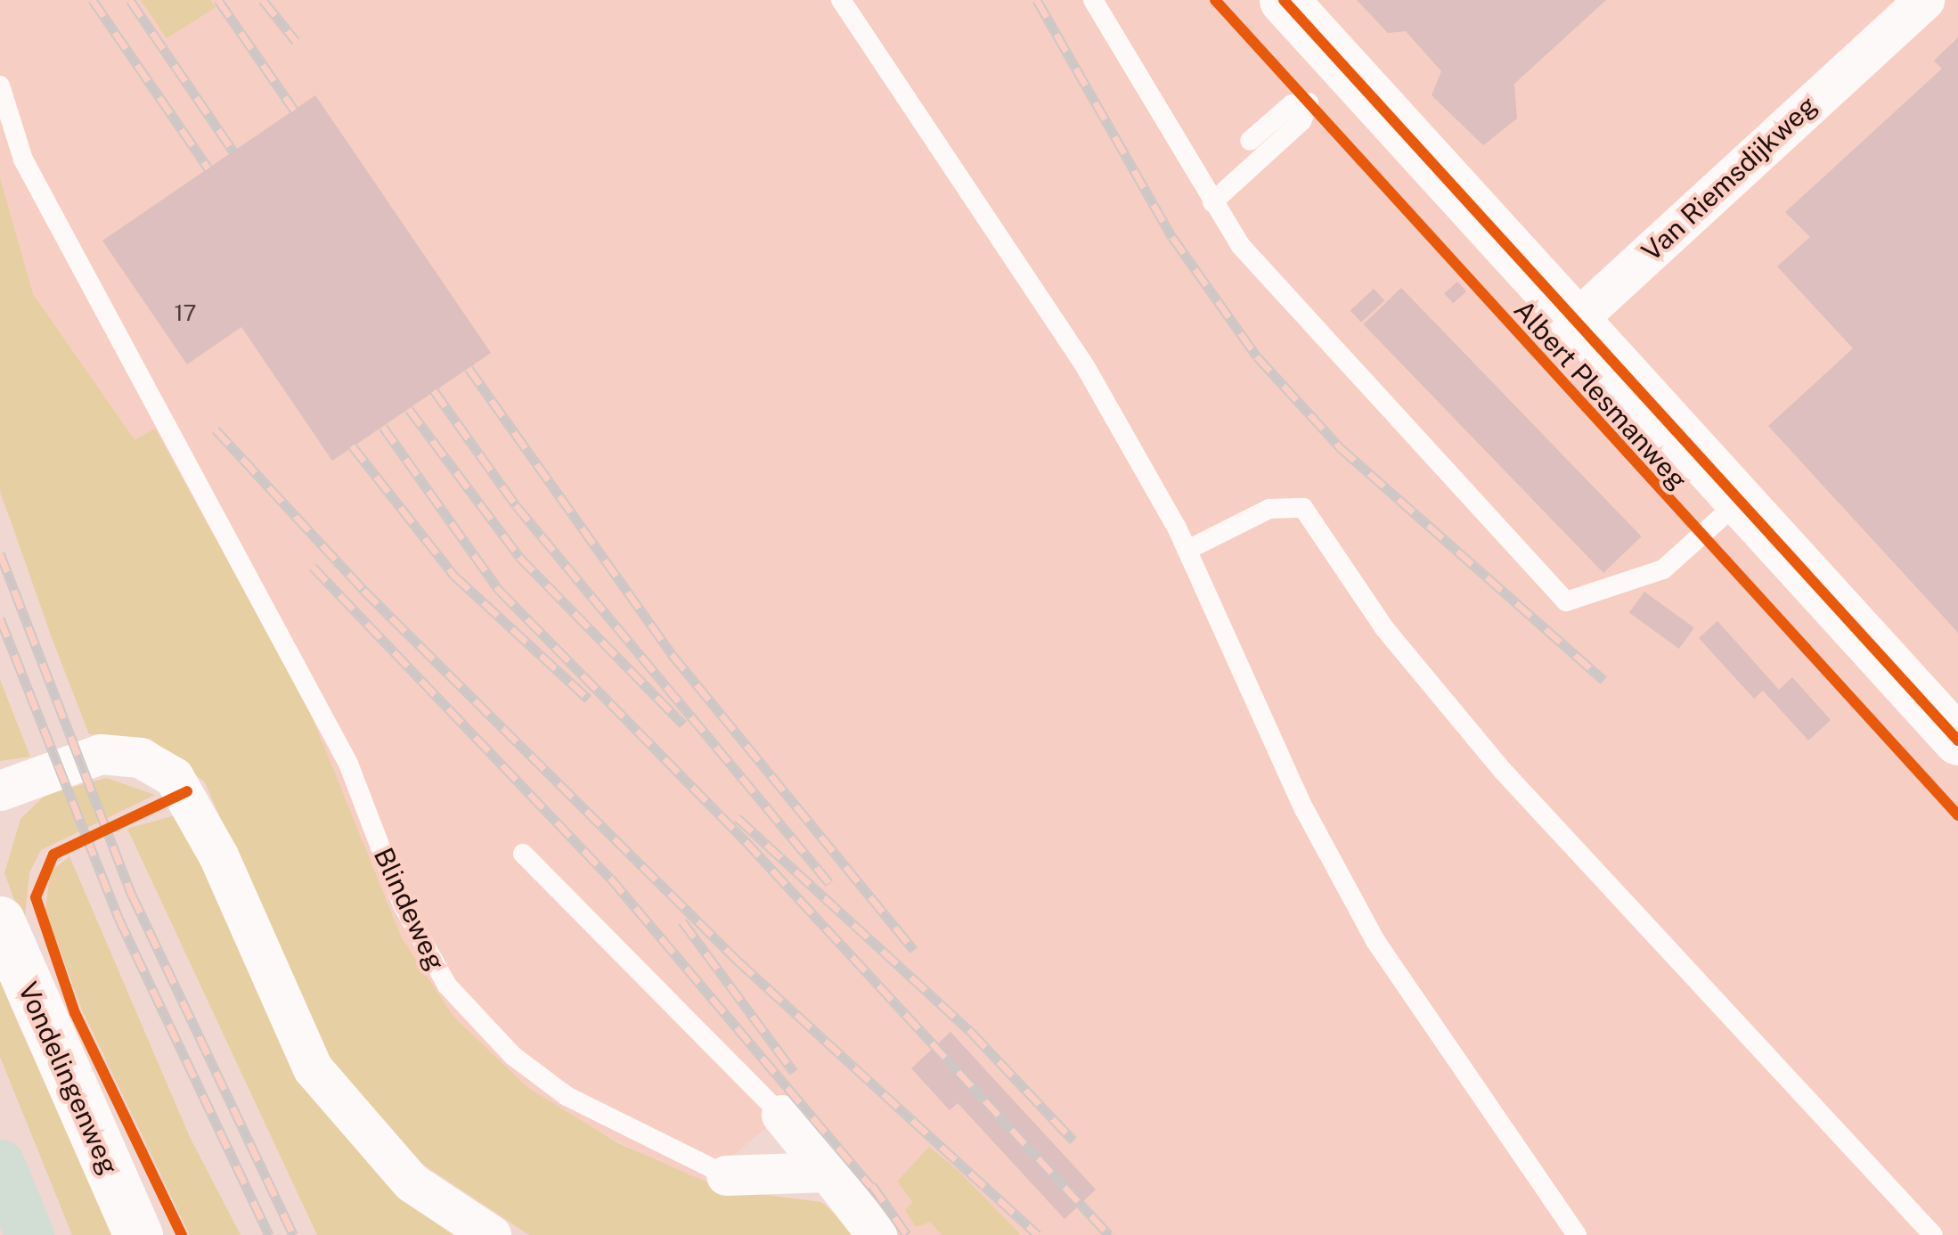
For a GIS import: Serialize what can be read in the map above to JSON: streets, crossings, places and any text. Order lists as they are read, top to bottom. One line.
{"streets":{"street":["Van Riemsdijkweg","Albert Plesmanweg","Blindeweg","Vondelingenweg"]},"crossings":[["Van Riemsdijkweg","Albert Plesmanweg"]],"house_numbers":["17"]}
